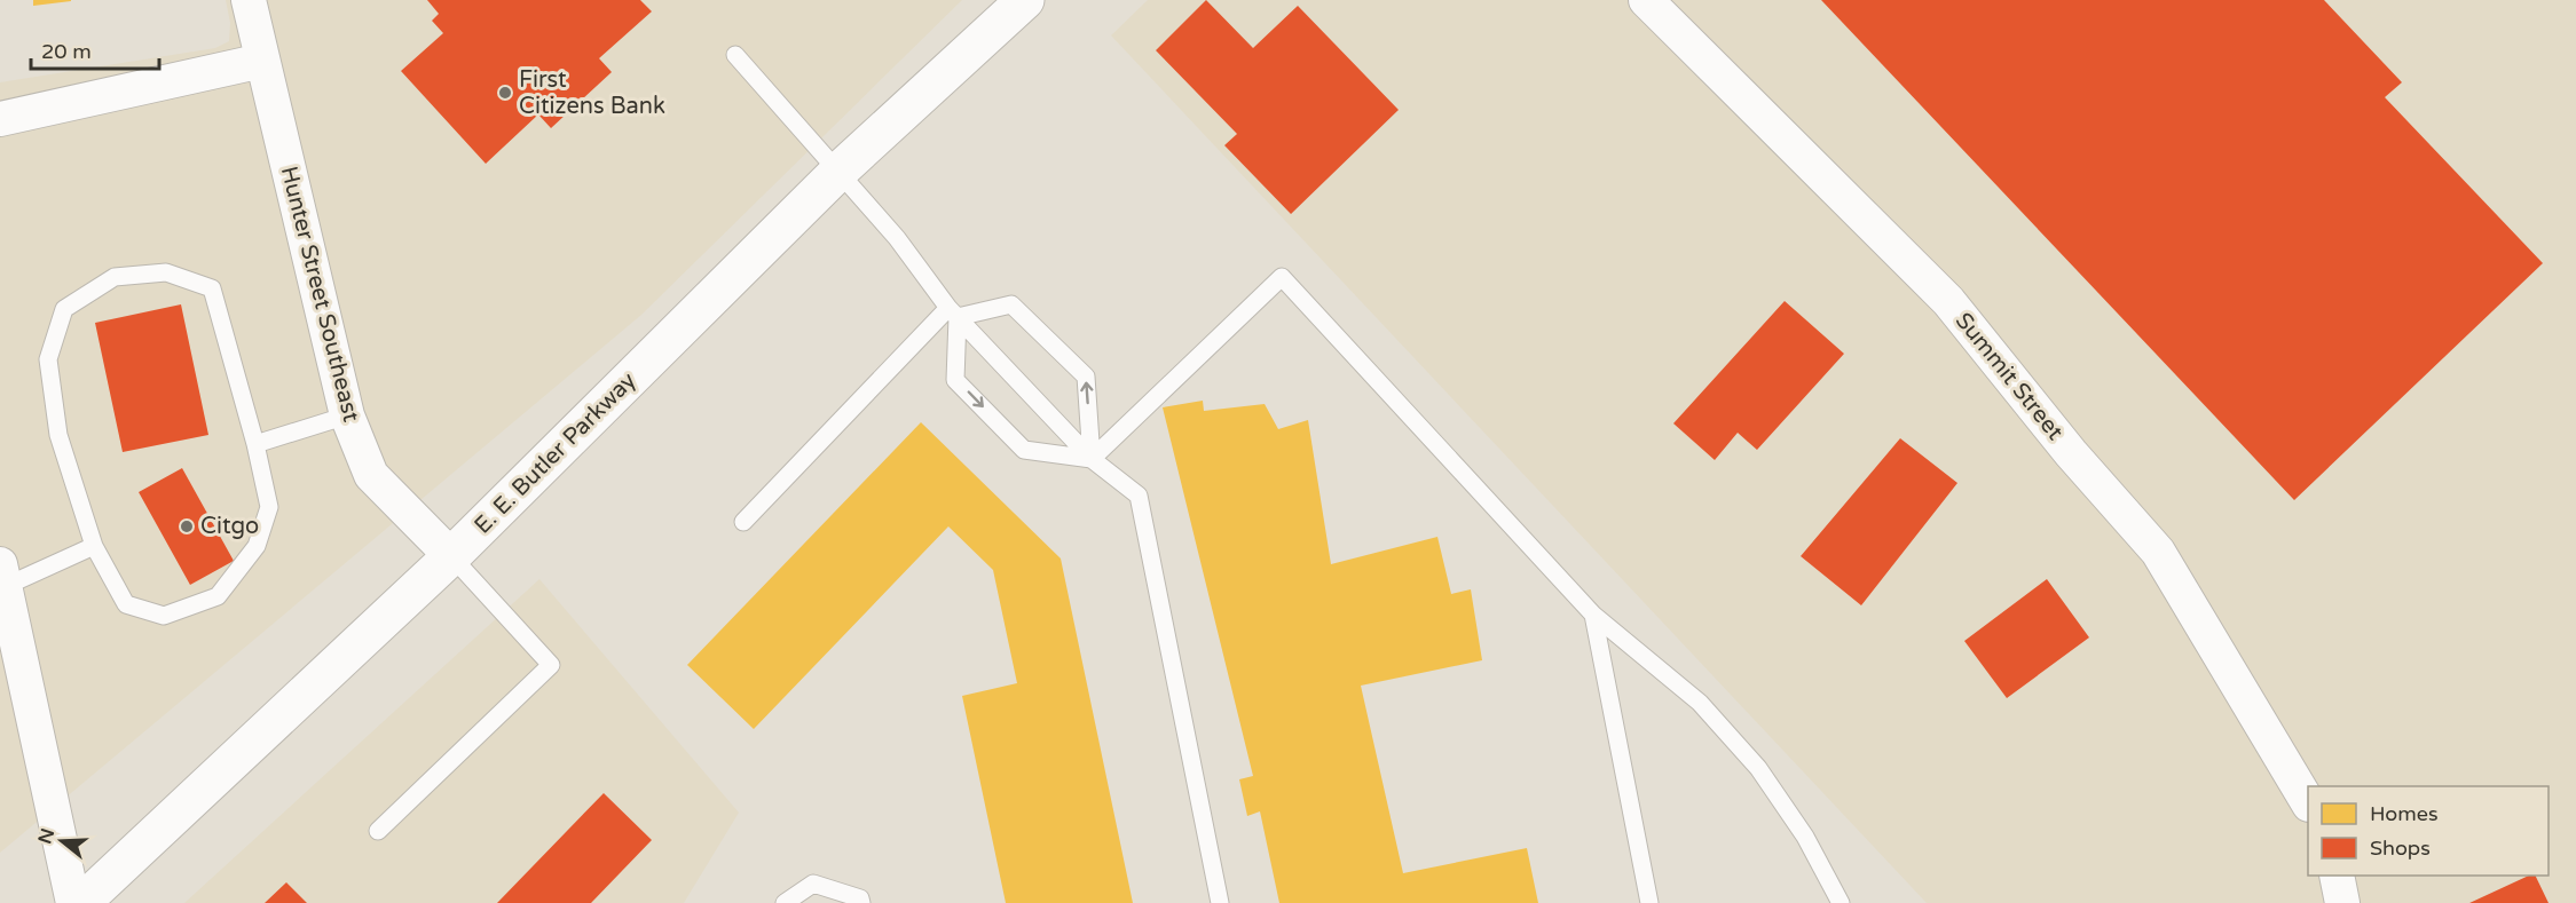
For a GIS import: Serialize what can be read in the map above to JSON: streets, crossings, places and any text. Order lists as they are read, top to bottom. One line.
{"streets":{"highway":["E. E. Butler Parkway"],"street":["Hunter Street Southeast","Summit Street"]},"crossings":[["Hunter Street Southeast","E. E. Butler Parkway"]],"places":["First Citizens Bank","Citgo"],"legend":["Homes","Shops"],"scale_bar":"20 m","north":"left"}
